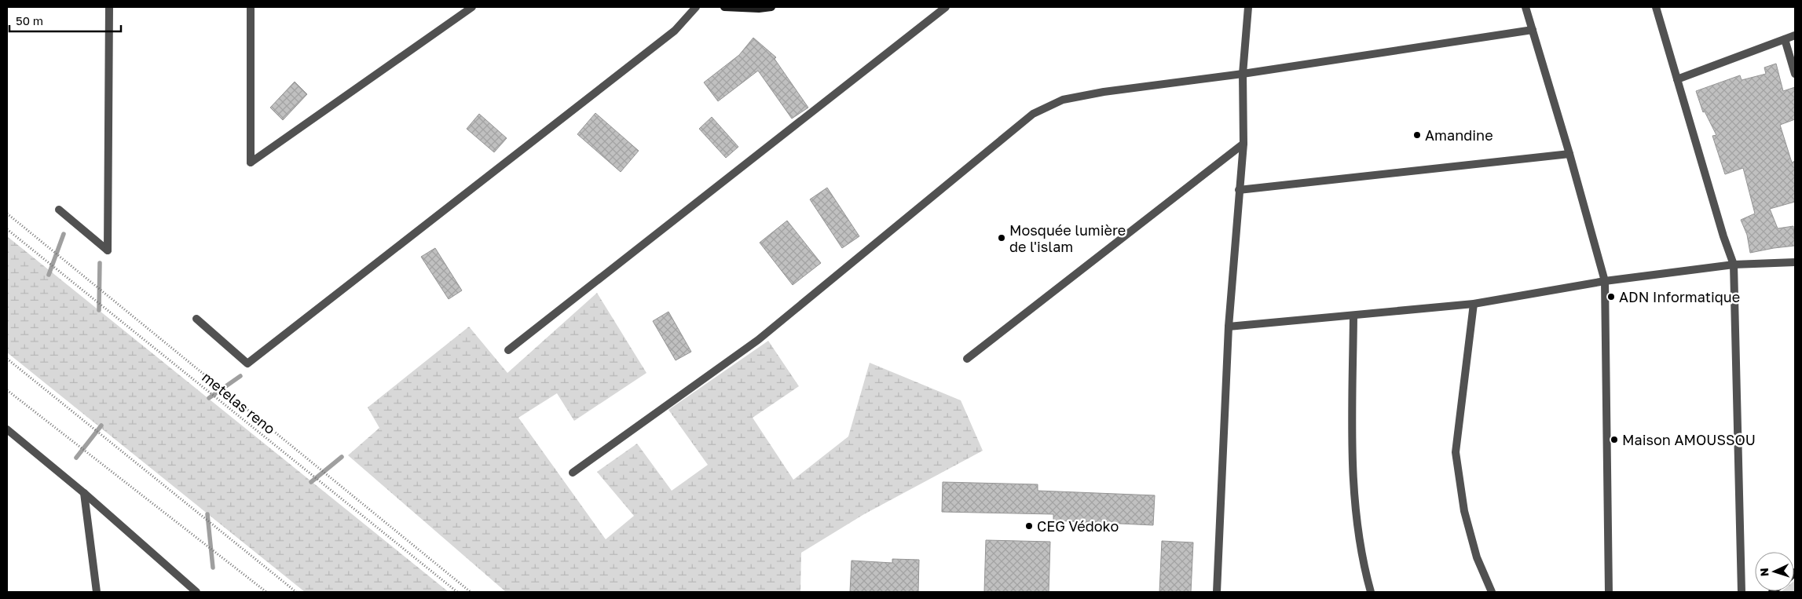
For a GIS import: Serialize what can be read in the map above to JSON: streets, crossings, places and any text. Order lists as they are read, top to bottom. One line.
{"streets":{"path":["metelas reno"]},"places":["Amandine","Mosquée lumière de l'islam","ADN Informatique","Maison AMOUSSOU","CEG Védoko"],"scale_bar":"50 m","north":"left"}
